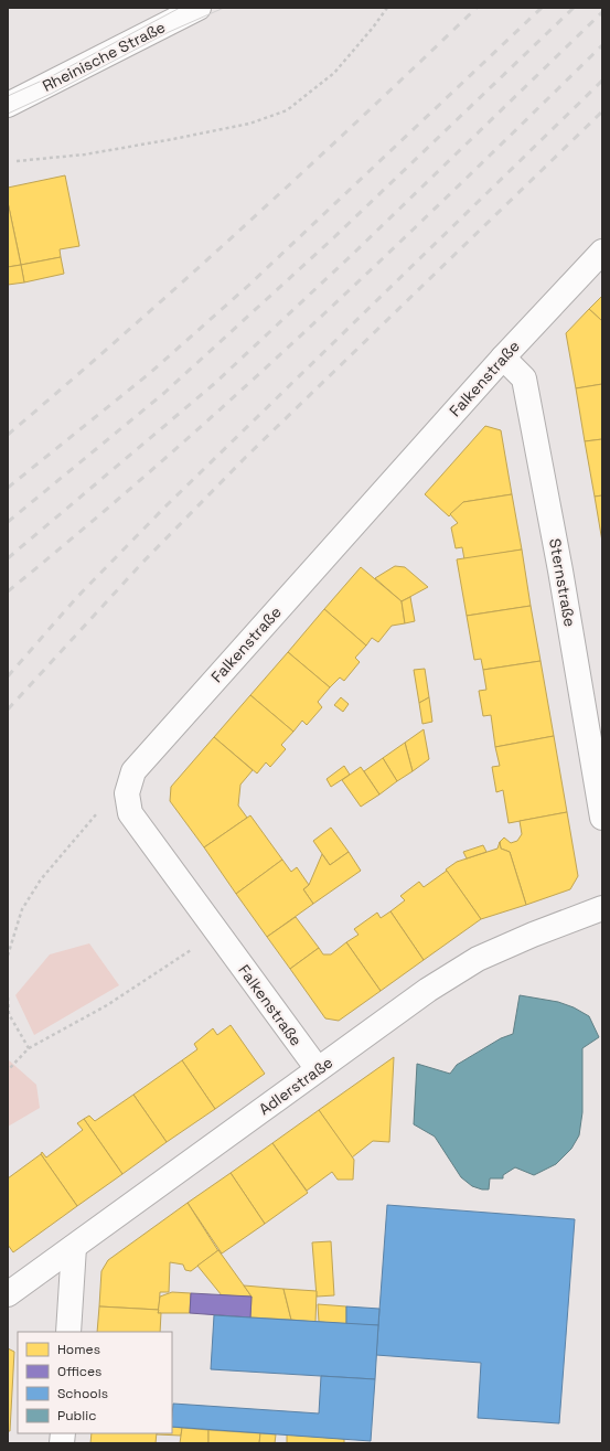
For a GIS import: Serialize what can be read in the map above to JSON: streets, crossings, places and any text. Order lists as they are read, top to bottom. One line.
{"streets":{"street":["Rheinische Straße","Falkenstraße","Sternstraße","Adlerstraße"]},"crossings":[["Falkenstraße","Sternstraße"],["Falkenstraße","Adlerstraße"]],"legend":["Homes","Offices","Schools","Public"]}
